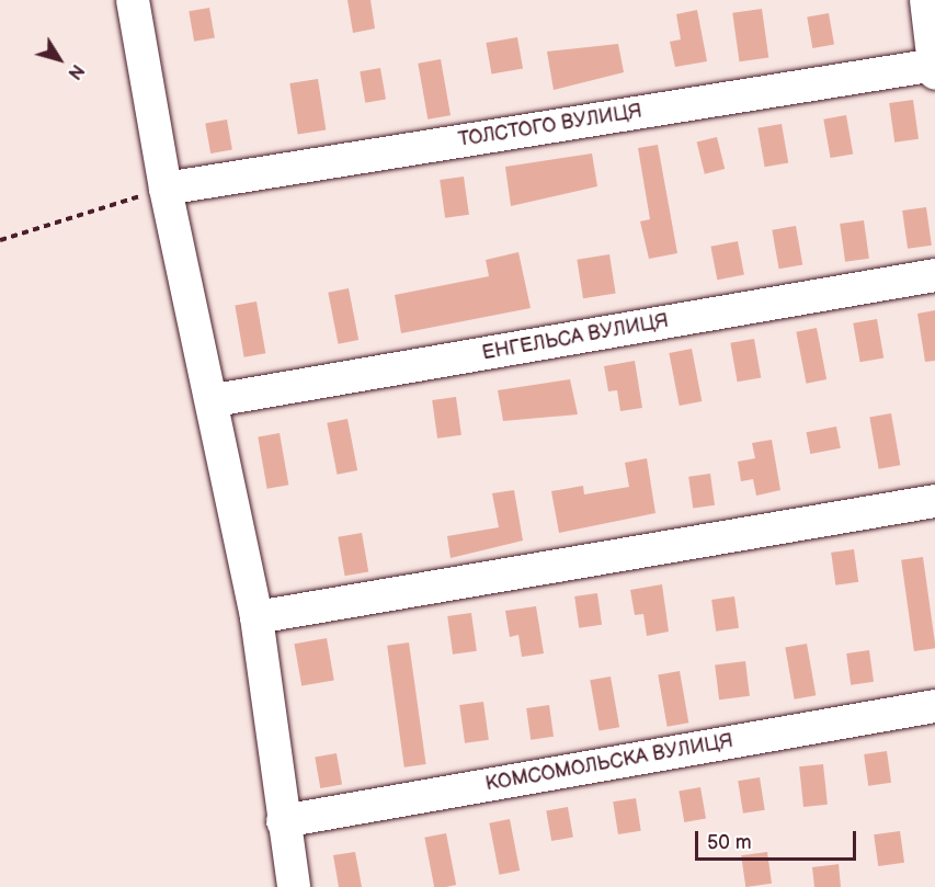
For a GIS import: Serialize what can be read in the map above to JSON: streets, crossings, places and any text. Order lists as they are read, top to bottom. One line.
{"streets":{"street":["ТОЛСТОГО ВУЛИЦЯ","ЕНГЕЛЬСА ВУЛИЦЯ","КОМСОМОЛЬСКА ВУЛИЦЯ"]},"scale_bar":"50 m","north":"bottom right"}
